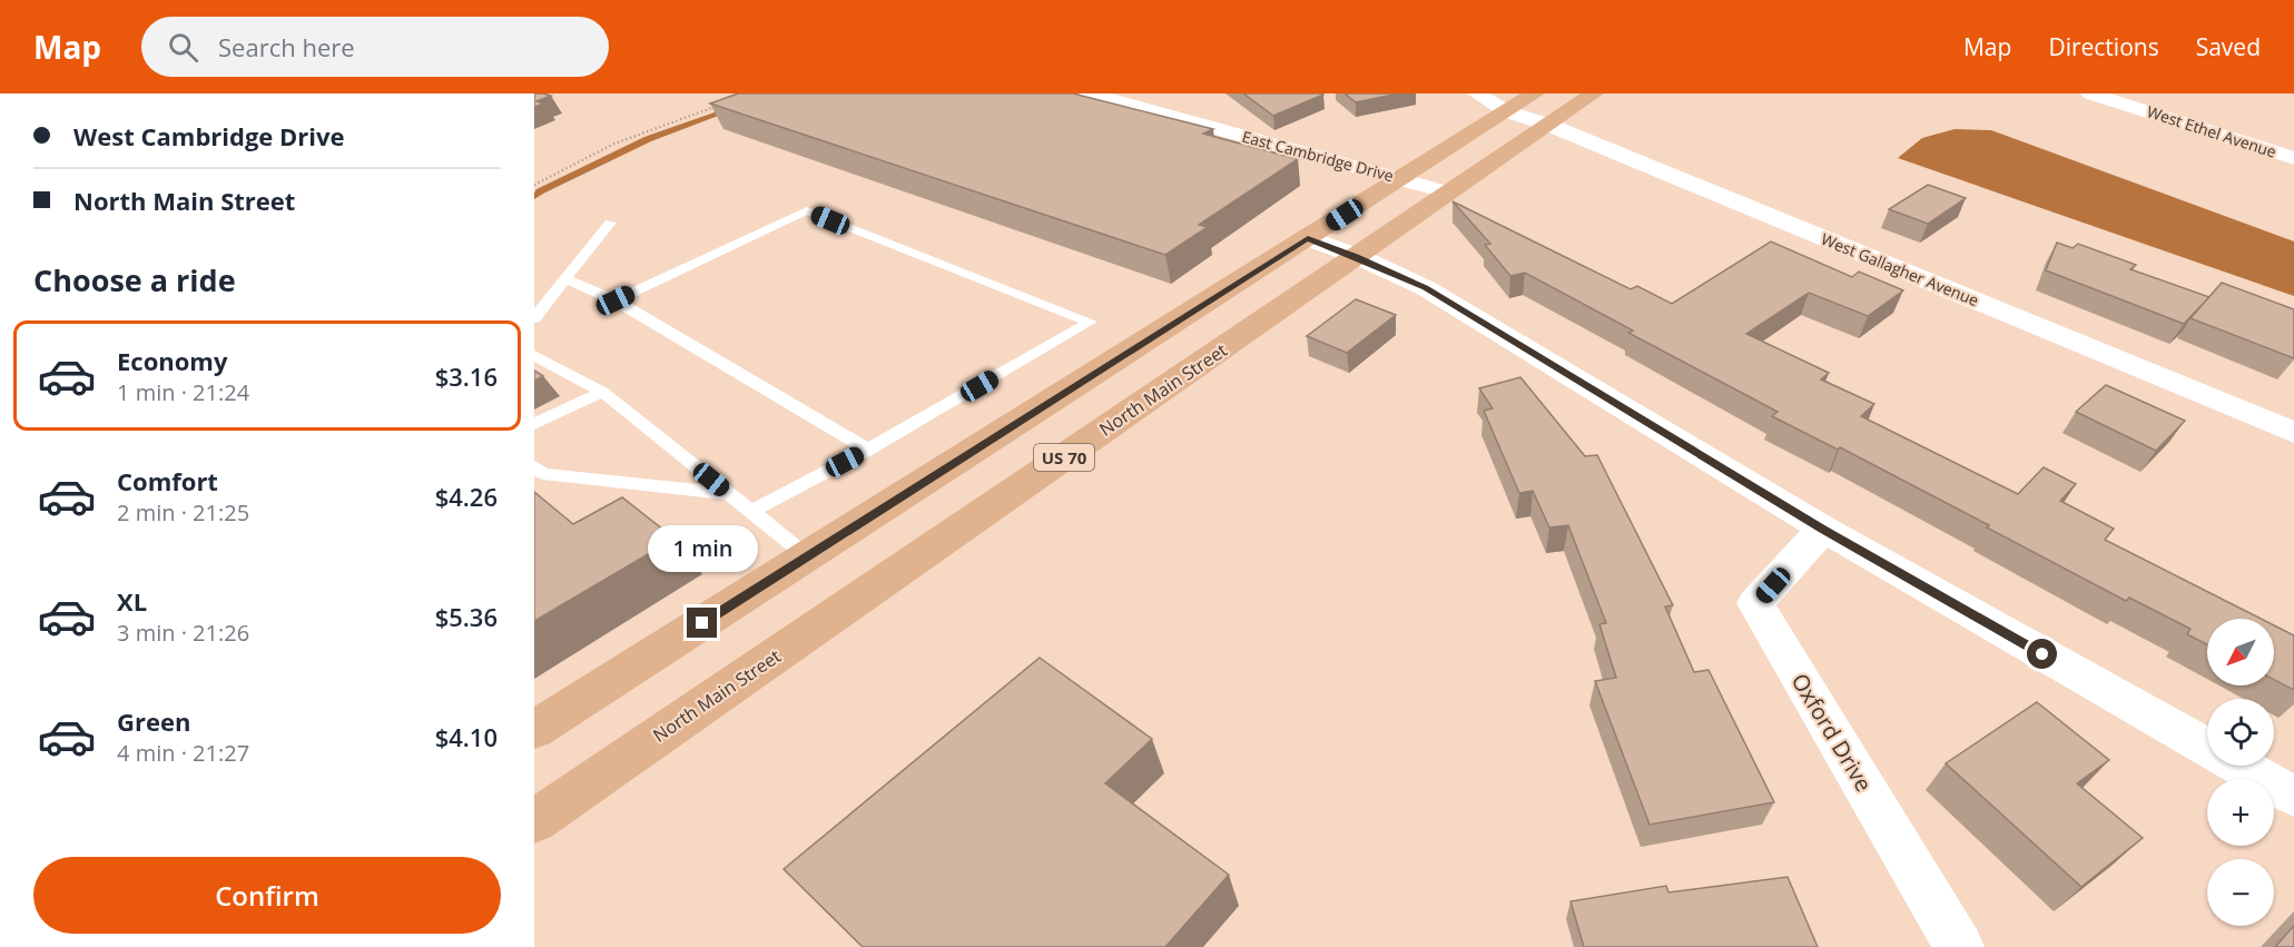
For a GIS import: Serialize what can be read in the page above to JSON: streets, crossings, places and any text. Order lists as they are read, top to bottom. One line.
{"streets":{"main road":["North Main Street","US 70"],"street":["West Ethel Avenue","East Cambridge Drive","West Gallagher Avenue","Oxford Drive"]},"crossings":[["East Cambridge Drive","North Main Street"],["East Cambridge Drive","US 70"],["West Gallagher Avenue","North Main Street"],["West Gallagher Avenue","US 70"]],"north":"bottom left","page":{"header":"Map","search":"Search here","nav":["Map","Directions","Saved"],"banner":["West Cambridge Drive","North Main Street"],"heading":"Choose a ride","list":[{"name":"Economy","note":"1 min · 21:24","value":"$3.16"},{"name":"Comfort","note":"2 min · 21:25","value":"$4.26"},{"name":"XL","note":"3 min · 21:26","value":"$5.36"},{"name":"Green","note":"4 min · 21:27","value":"$4.10"}],"bubble":"1 min","map_buttons":["+","−"],"buttons":"Confirm"}}
